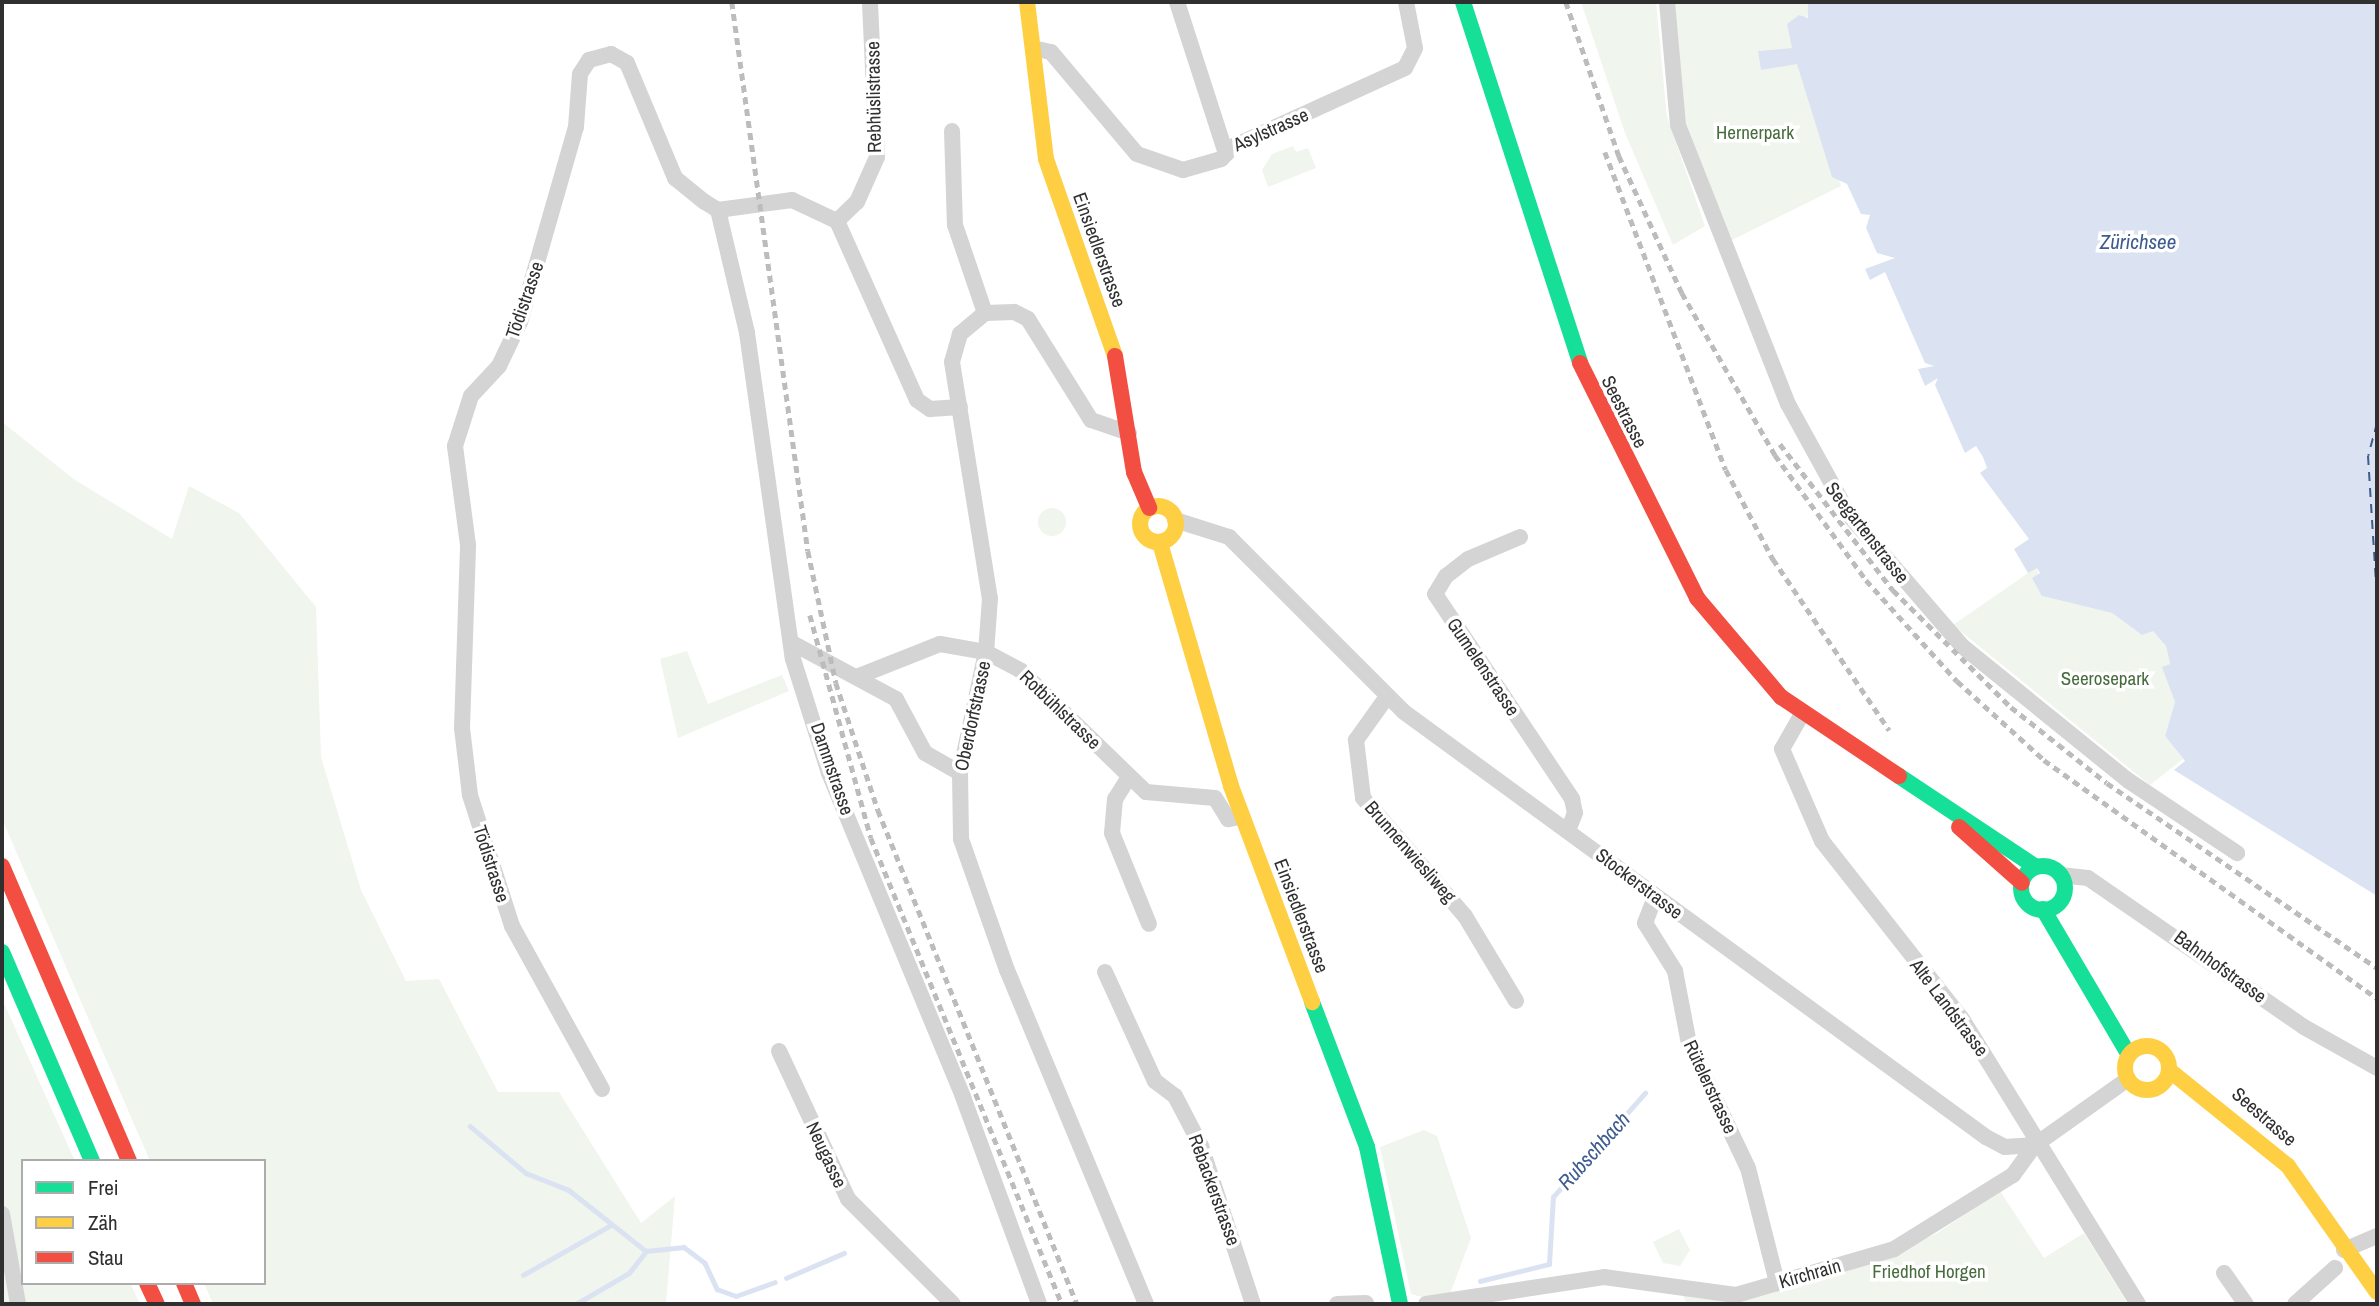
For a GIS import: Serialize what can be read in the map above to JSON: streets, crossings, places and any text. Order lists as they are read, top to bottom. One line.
{"streets":{"main road":["Einsiedlerstrasse","Seestrasse"],"street":["Rebhüslistrasse","Asylstrasse","Tödistrasse","Seegartenstrasse","Gumelenstrasse","Rotbühlstrasse","Oberdorfstrasse","Dammstrasse","Brunnenwiesliweg","Stockerstrasse","Bahnhofstrasse","Alte Landstrasse","Rütelerstrasse","Neugasse","Rebackerstrasse","Kirchrain"]},"crossings":[["Asylstrasse","Einsiedlerstrasse"],["Einsiedlerstrasse","Rotbühlstrasse"],["Einsiedlerstrasse","Stockerstrasse"],["Tödistrasse","Dammstrasse"],["Seestrasse","Bahnhofstrasse"],["Seestrasse","Alte Landstrasse"],["Gumelenstrasse","Stockerstrasse"],["Rotbühlstrasse","Oberdorfstrasse"],["Brunnenwiesliweg","Stockerstrasse"],["Stockerstrasse","Alte Landstrasse"],["Stockerstrasse","Rütelerstrasse"],["Stockerstrasse","Kirchrain"],["Alte Landstrasse","Kirchrain"],["Rütelerstrasse","Kirchrain"]],"water":["Zürichsee","Rubschbach"],"parks":["Hernerpark","Seerosepark","Friedhof Horgen"],"legend":["Frei","Zäh","Stau"]}
